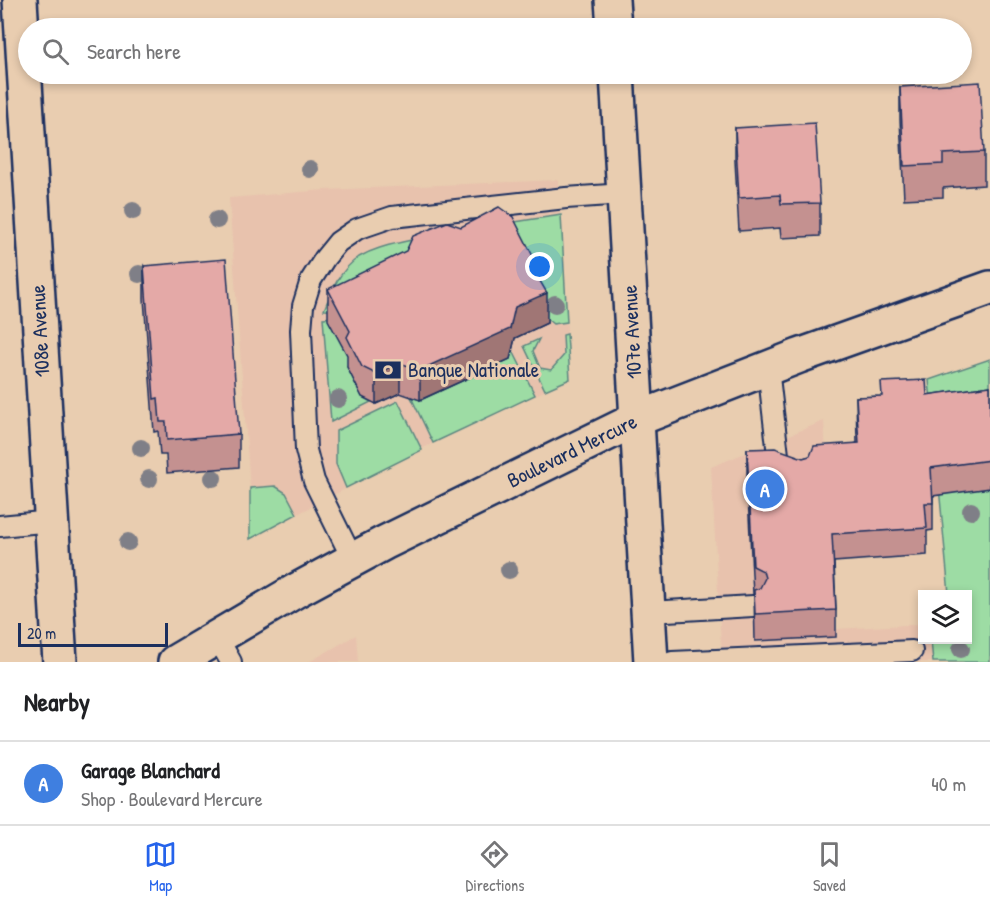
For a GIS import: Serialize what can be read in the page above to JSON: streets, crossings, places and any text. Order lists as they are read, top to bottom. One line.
{"streets":{"street":["108e Avenue","107e Avenue","Boulevard Mercure"]},"crossings":[["107e Avenue","Boulevard Mercure"]],"places":{"bank":["Banque Nationale"]},"scale_bar":"20 m","page":{"search":"Search here","pins":"A","scale":"20 m","heading":"Nearby","list":[{"mark":"A","name":"Garage Blanchard","note":"Shop · Boulevard Mercure","value":"40 m"}],"nav":["Map","Directions","Saved"]}}
